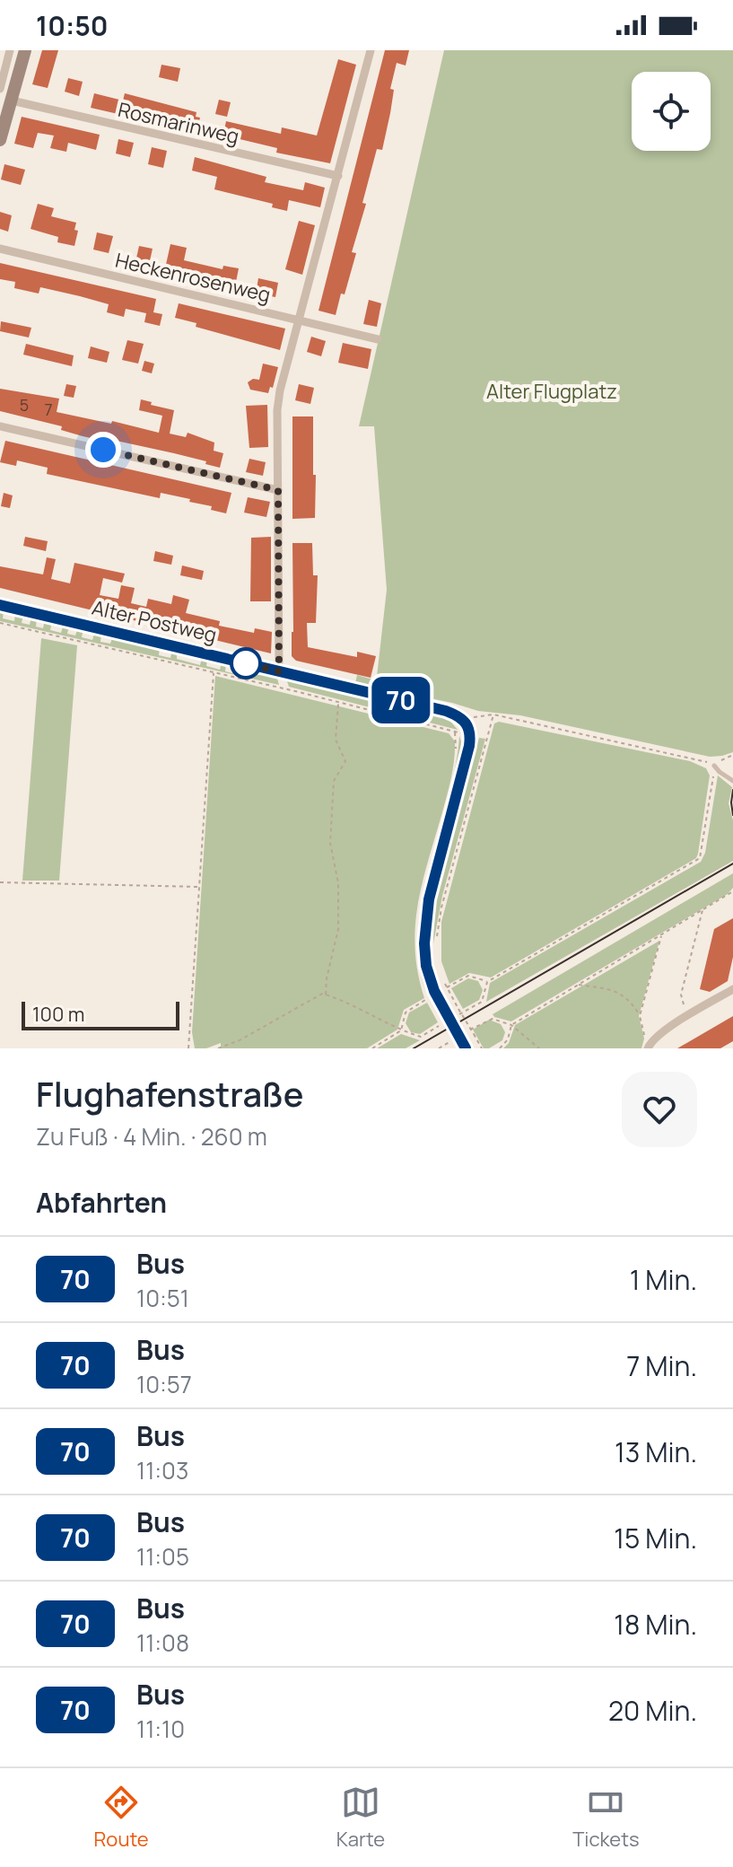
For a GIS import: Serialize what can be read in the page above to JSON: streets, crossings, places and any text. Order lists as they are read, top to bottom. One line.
{"streets":{"main road":["Alter Postweg"],"street":["Rosmarinweg","Heckenrosenweg"]},"parks":["Alter Flugplatz"],"lines":["bus line 70"],"house_numbers":["5","7"],"scale_bar":"100 m","page":{"status":"10:50","on_map":"70","scale":"100 m","heading":[["Flughafenstraße","Zu Fuß · 4 Min. · 260 m"],"Abfahrten"],"list":[{"mark":"70","name":"Bus","note":"10:51","value":"1 Min."},{"mark":"70","name":"Bus","note":"10:57","value":"7 Min."},{"mark":"70","name":"Bus","note":"11:03","value":"13 Min."},{"mark":"70","name":"Bus","note":"11:05","value":"15 Min."},{"mark":"70","name":"Bus","note":"11:08","value":"18 Min."},{"mark":"70","name":"Bus","note":"11:10","value":"20 Min."}],"tabs":["Route","Karte","Tickets"]}}
